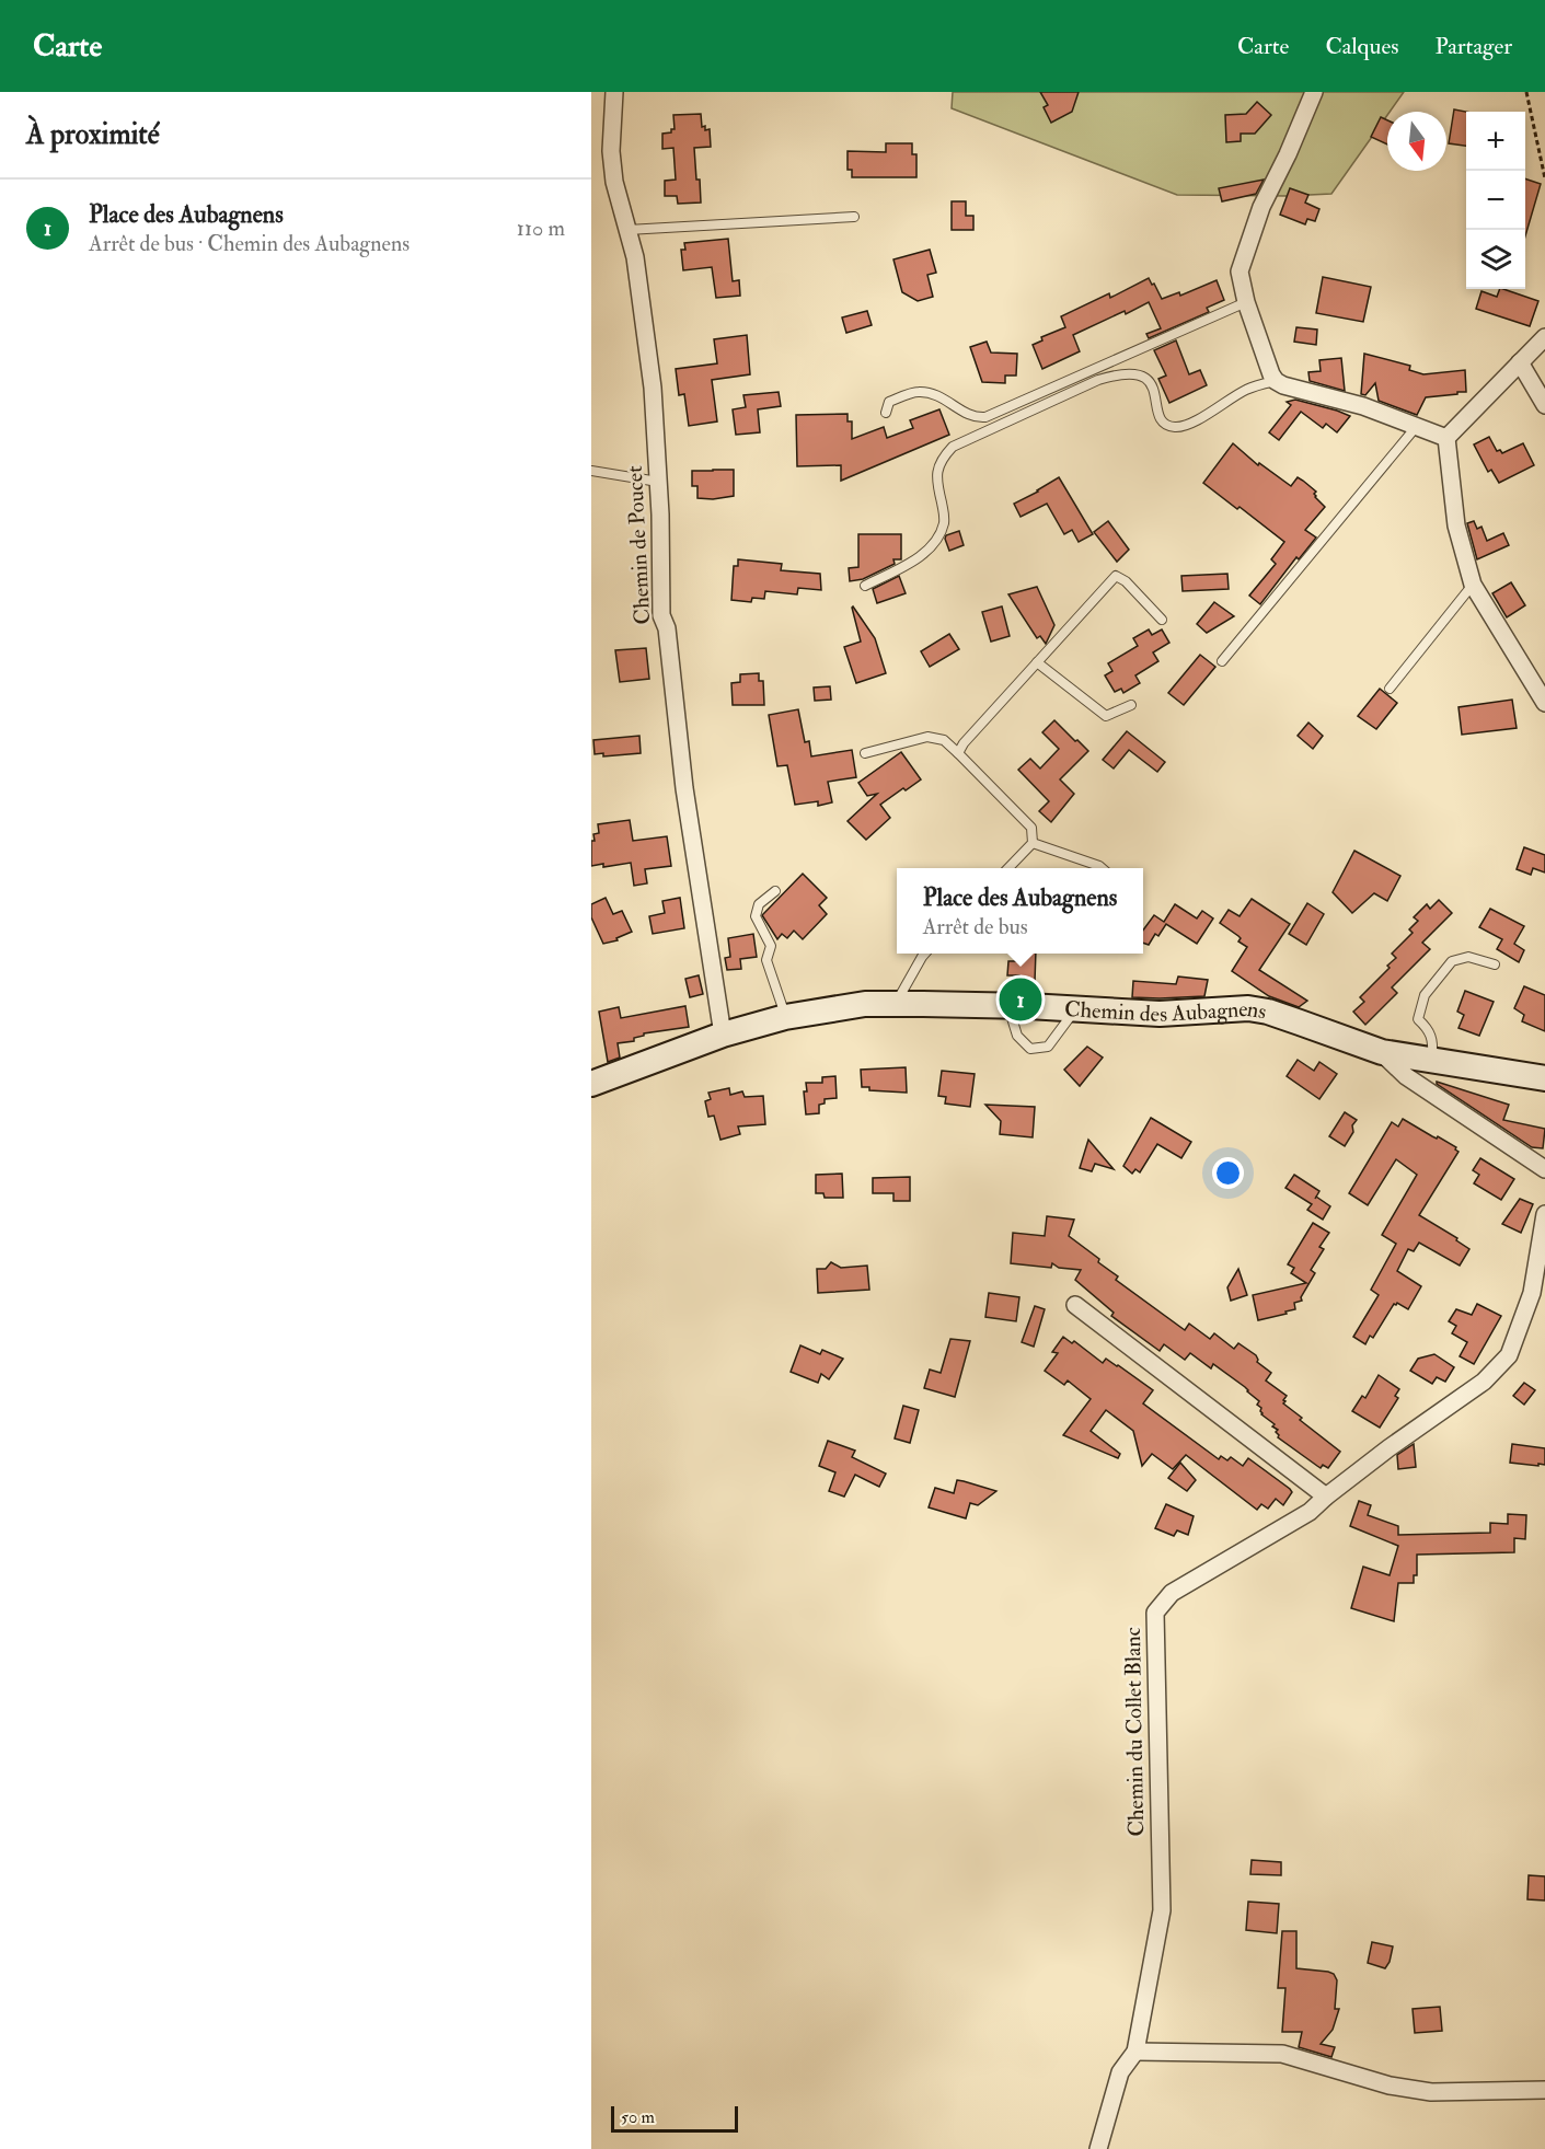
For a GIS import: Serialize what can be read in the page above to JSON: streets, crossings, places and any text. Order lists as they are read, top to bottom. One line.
{"streets":{"street":["Chemin de Poucet","Chemin des Aubagnens","Chemin du Collet Blanc"]},"crossings":[["Chemin de Poucet","Chemin des Aubagnens"]],"scale_bar":"50 m","north":"bottom","page":{"header":"Carte","nav":["Carte","Calques","Partager"],"heading":"À proximité","map_buttons":["+","−"],"list":[{"mark":"1","name":"Place des Aubagnens","note":"Arrêt de bus · Chemin des Aubagnens","value":"110 m"}],"popup":["Place des Aubagnens","Arrêt de bus"],"pins":"1","scale":"50 m"}}
